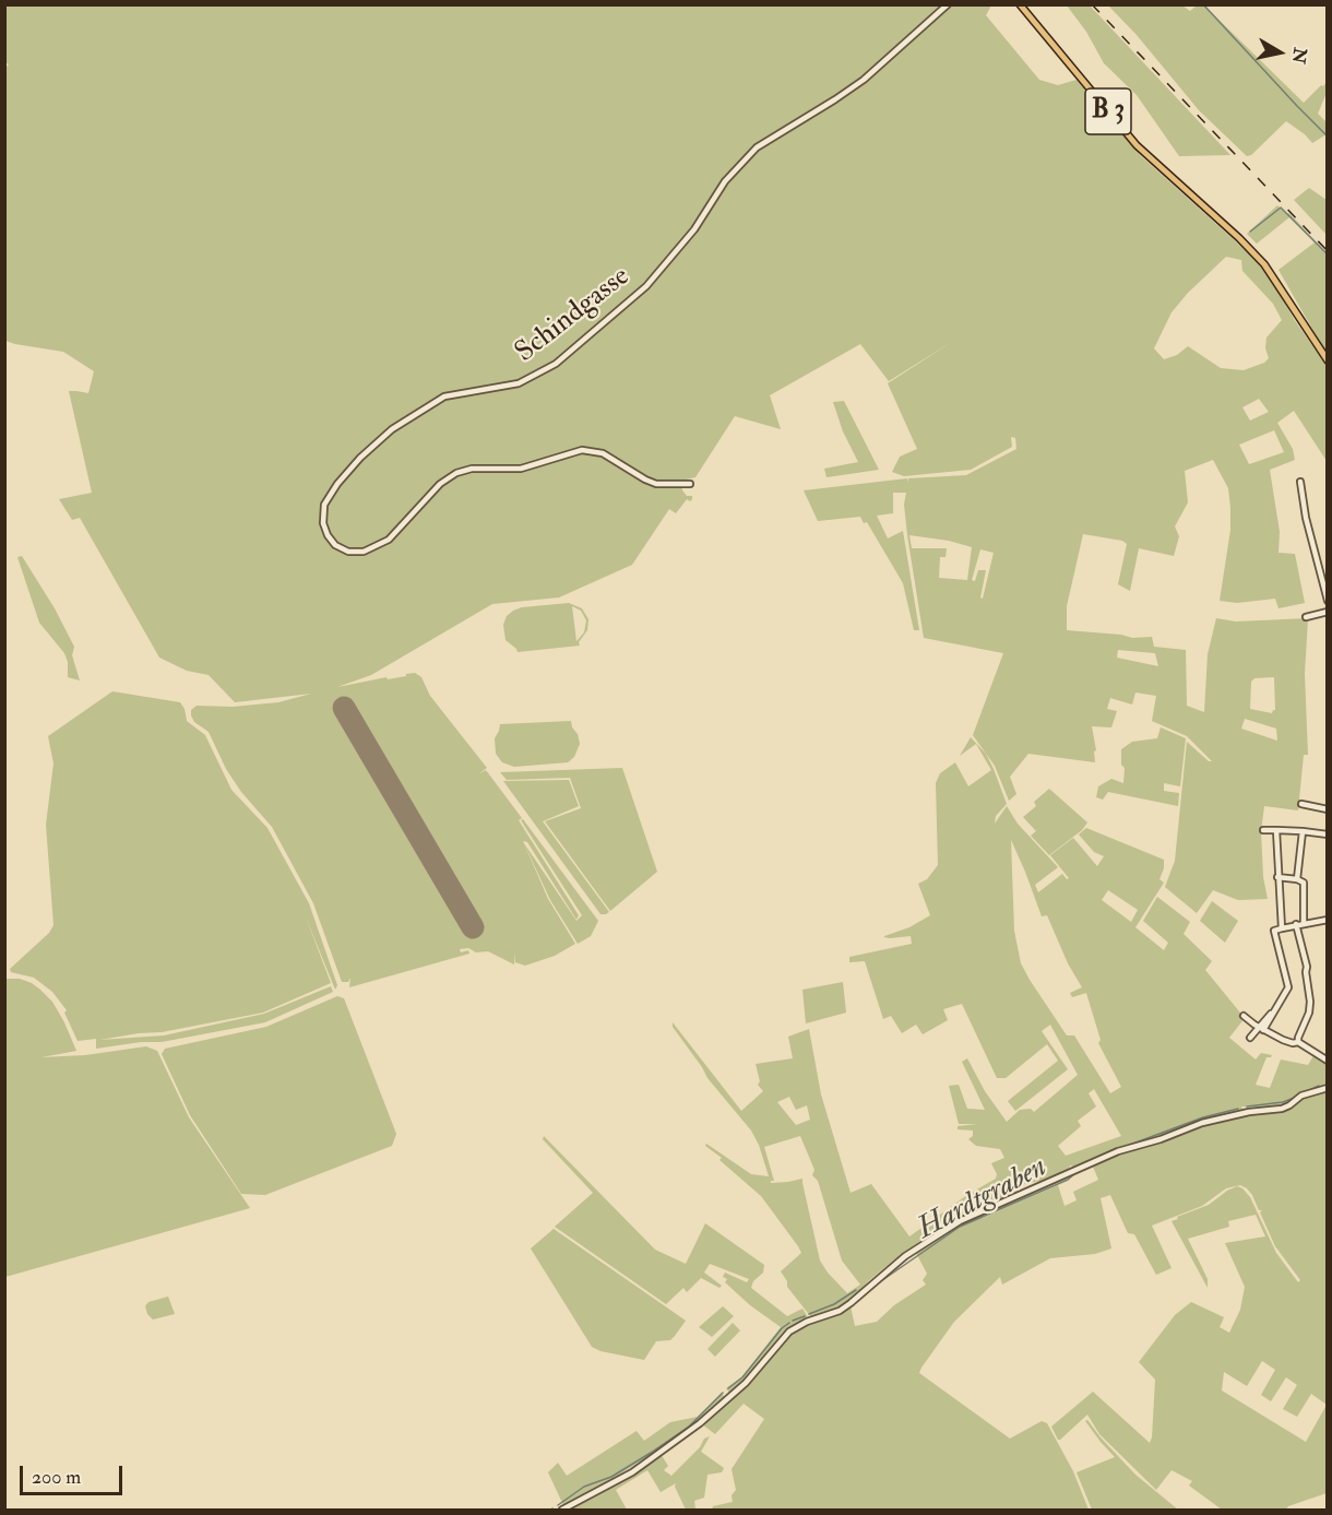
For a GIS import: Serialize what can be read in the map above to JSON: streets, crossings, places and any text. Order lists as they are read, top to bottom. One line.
{"streets":{"main road":["B 3"],"street":["Schindgasse"]},"water":["Hardtgraben"],"scale_bar":"200 m","north":"right"}
